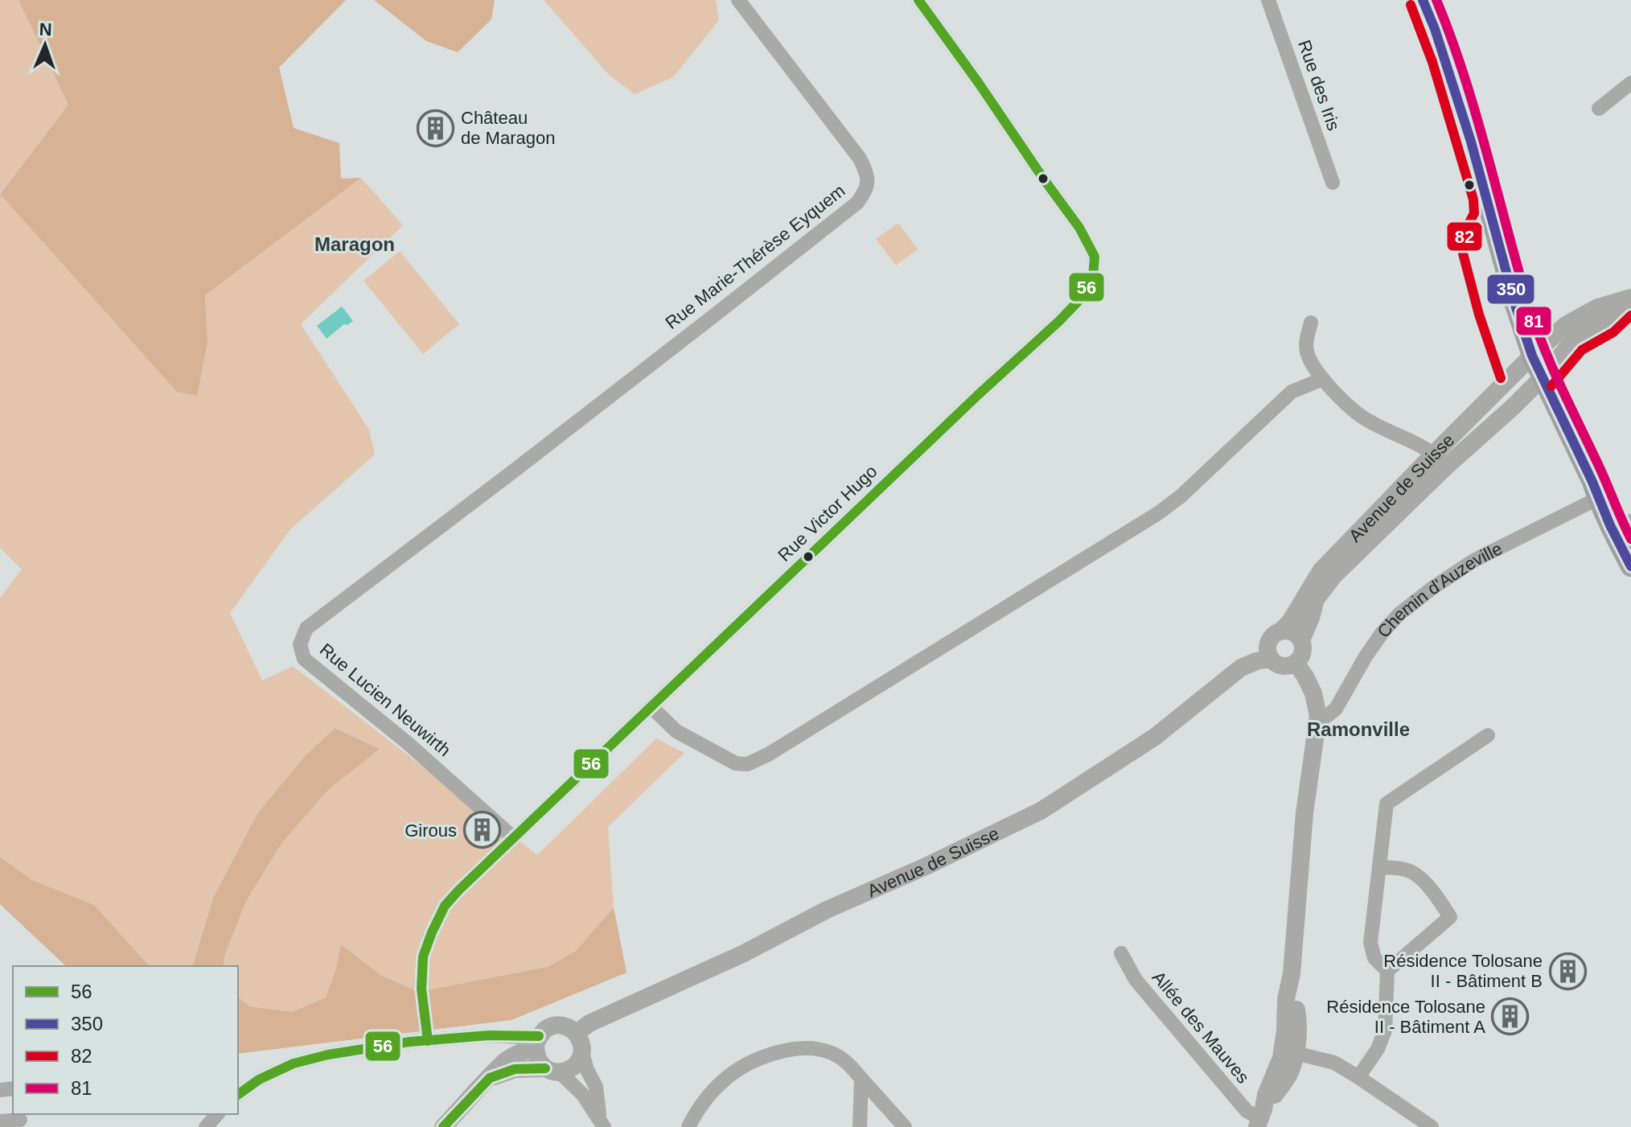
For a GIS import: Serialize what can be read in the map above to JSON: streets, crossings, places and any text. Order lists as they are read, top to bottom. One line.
{"streets":{"street":["Rue des Iris","Rue Marie-Thérèse Eyquem","Avenue de Suisse","Rue Victor Hugo","Chemin d'Auzeville","Rue Lucien Neuwirth","Allée des Mauves"]},"crossings":[["Rue Marie-Thérèse Eyquem","Rue Lucien Neuwirth"],["Rue Victor Hugo","Rue Lucien Neuwirth"]],"districts":["Maragon","Ramonville"],"places":{"building":["Château de Maragon","Girous","Résidence Tolosane II - Bâtiment B","Résidence Tolosane II - Bâtiment A"]},"lines":["transit line 56","transit line 350","transit line 81","transit line 82"],"legend":["56","350","82","81"],"north":"top"}
